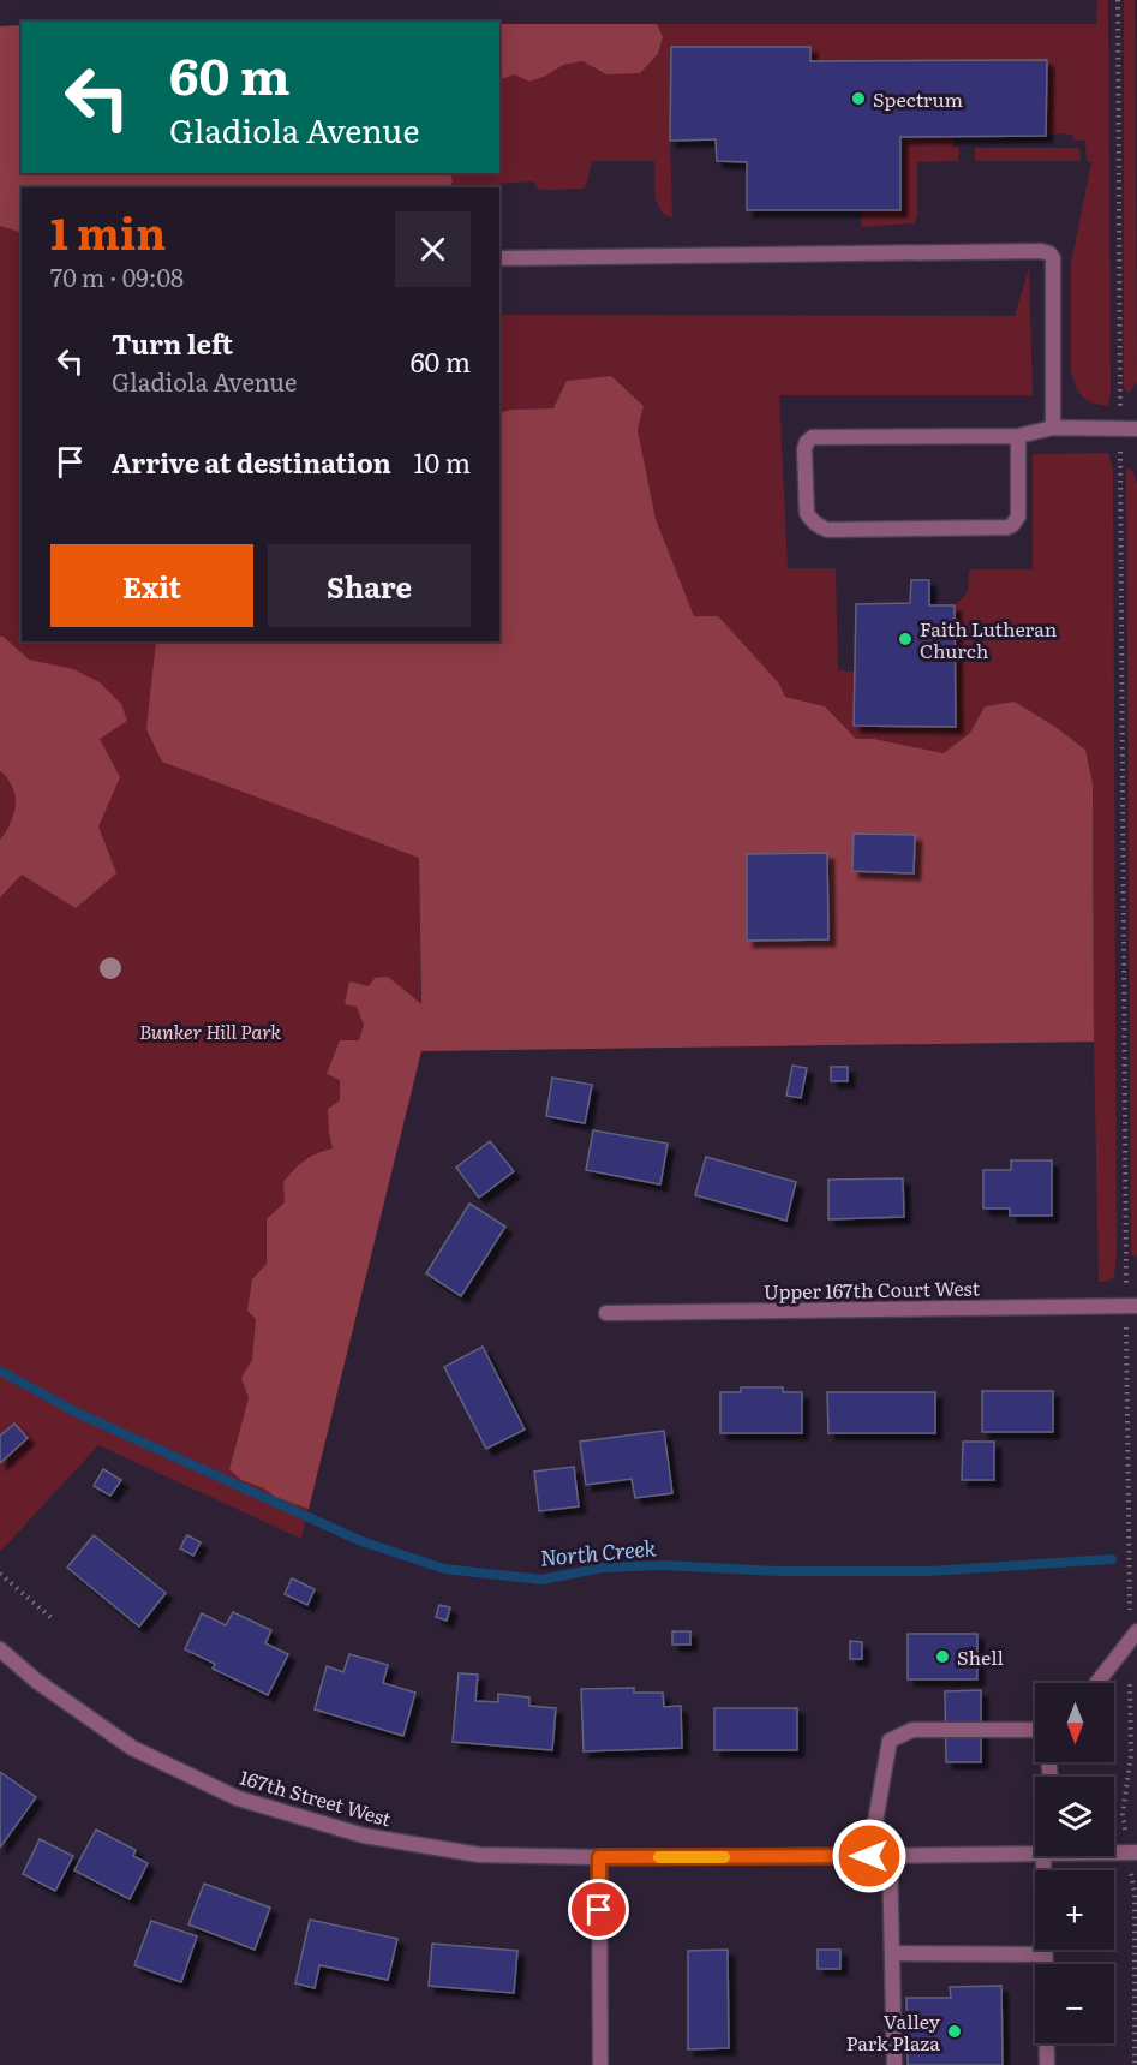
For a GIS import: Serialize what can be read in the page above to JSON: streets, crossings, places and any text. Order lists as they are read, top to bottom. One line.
{"streets":{"street":["Upper 167th Court West","167th Street West"]},"water":["North Creek"],"parks":["Bunker Hill Park"],"places":["Spectrum","Faith Lutheran Church","Shell","Valley Park Plaza"],"north":"bottom","page":{"turn":["60 m","Gladiola Avenue"],"heading":["1 min","70 m · 09:08"],"list":[{"name":"Turn left","note":"Gladiola Avenue","value":"60 m"},{"name":"Arrive at destination","value":"10 m"}],"buttons":["Exit","Share"],"map_buttons":["+","−"]}}
